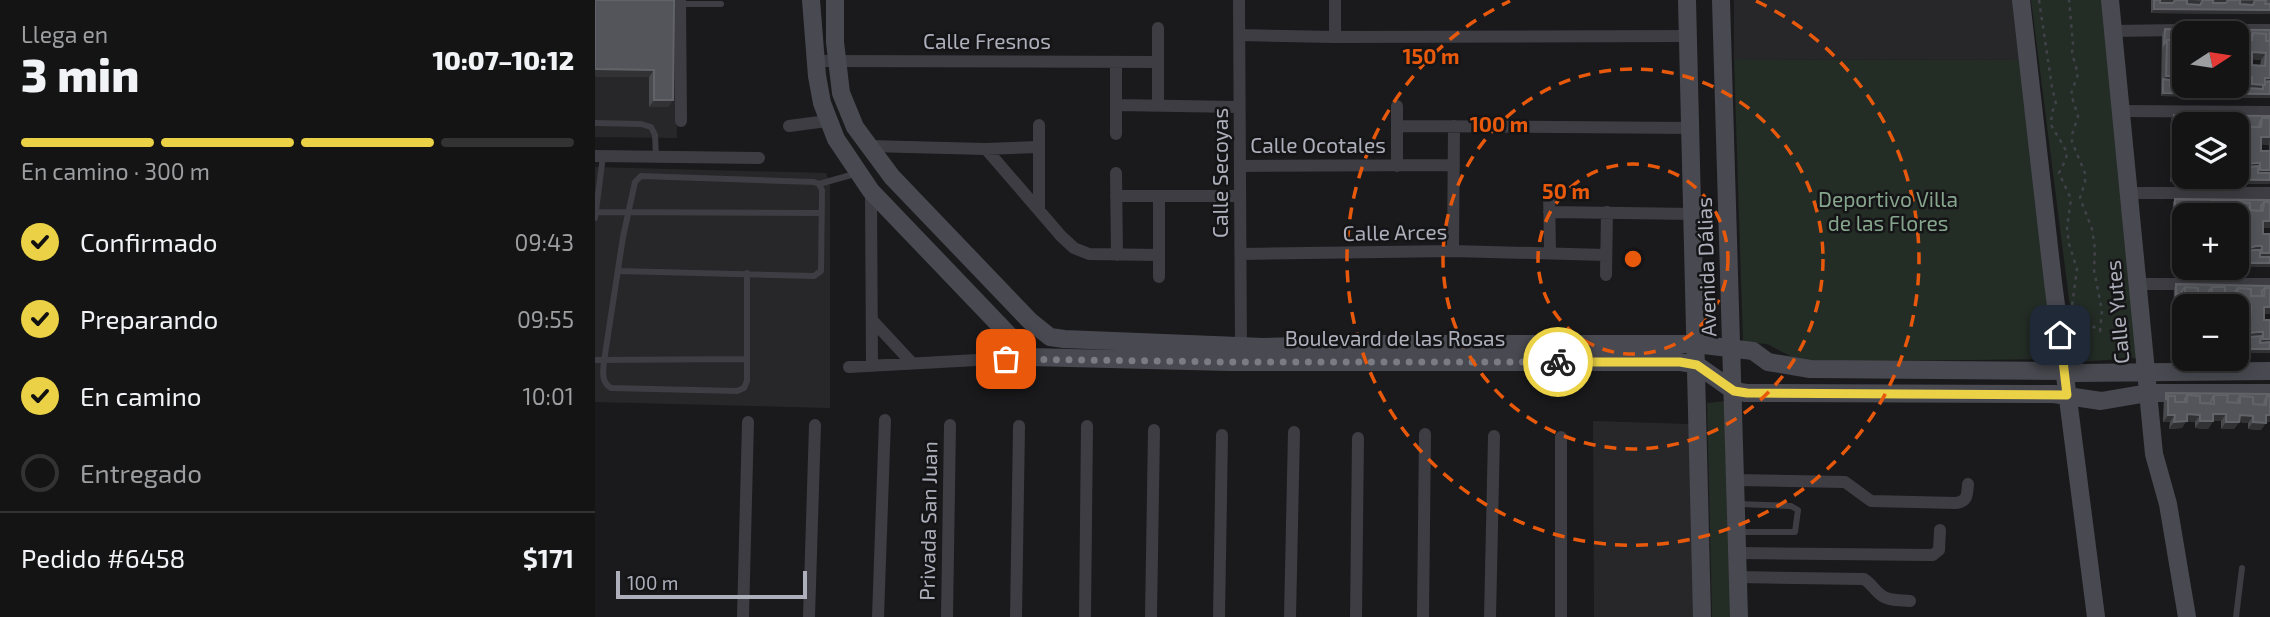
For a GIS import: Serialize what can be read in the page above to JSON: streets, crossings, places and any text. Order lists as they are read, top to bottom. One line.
{"streets":{"street":["Calle Fresnos","Calle Ocotales","Calle Secoyas","Calle Arces","Avenida Dálias","Calle Yutes","Boulevard de las Rosas","Privada San Juan"]},"crossings":[["Calle Fresnos","Boulevard de las Rosas"],["Calle Ocotales","Calle Secoyas"],["Calle Ocotales","Avenida Dálias"],["Calle Secoyas","Calle Arces"],["Calle Secoyas","Boulevard de las Rosas"],["Avenida Dálias","Boulevard de las Rosas"],["Calle Yutes","Boulevard de las Rosas"]],"parks":["Deportivo Villa de las Flores"],"scale_bar":"100 m","north":"right","page":{"heading":["3 min","Llega en","10:07–10:12"],"panel":["Pedido #6458","$171"],"map_buttons":["+","−"],"bar":"En camino · 300 m","list":[["Confirmado","09:43"],["Preparando","09:55"],["En camino","10:01"],"Entregado"],"scale":"100 m"},"rings":["150 m","100 m","50 m"]}
